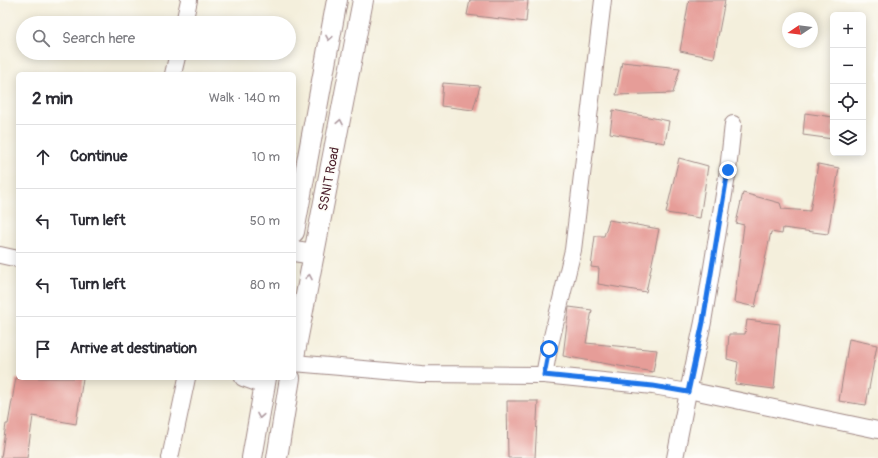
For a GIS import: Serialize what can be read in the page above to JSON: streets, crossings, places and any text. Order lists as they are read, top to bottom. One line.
{"streets":{"street":["SSNIT Road"]},"north":"left","page":{"map_buttons":["+","−"],"search":"Search here","heading":["2 min","Walk · 140 m"],"list":[["Continue","10 m"],["Turn left","50 m"],["Turn left","80 m"],"Arrive at destination"]}}
